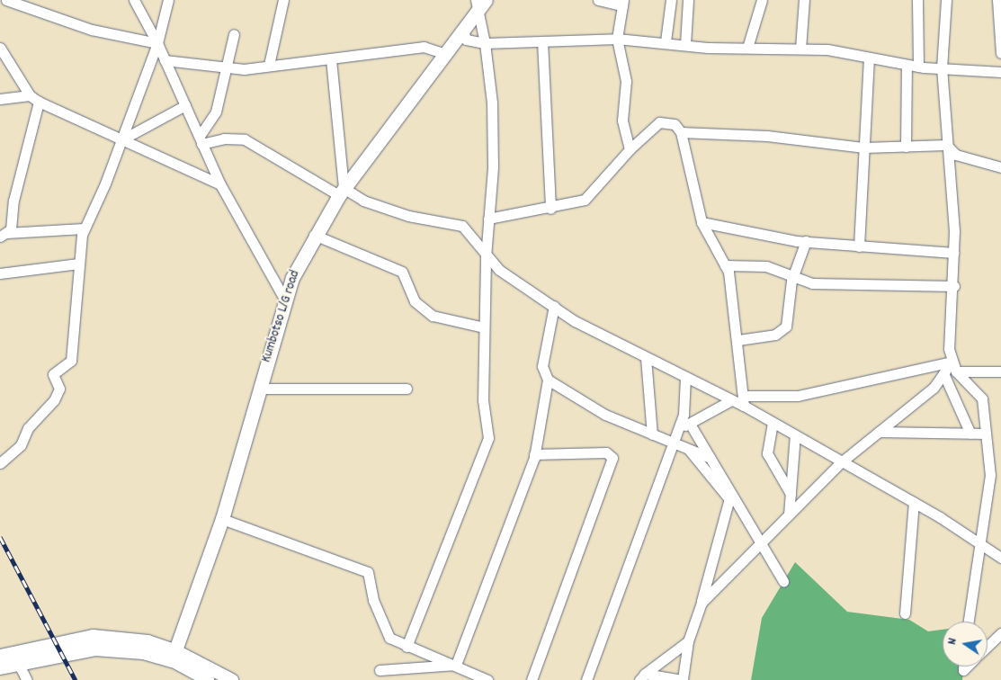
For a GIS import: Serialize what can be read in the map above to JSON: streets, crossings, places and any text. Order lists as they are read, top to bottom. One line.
{"streets":{"main road":["Kumbotso L/G road"]},"north":"left"}
